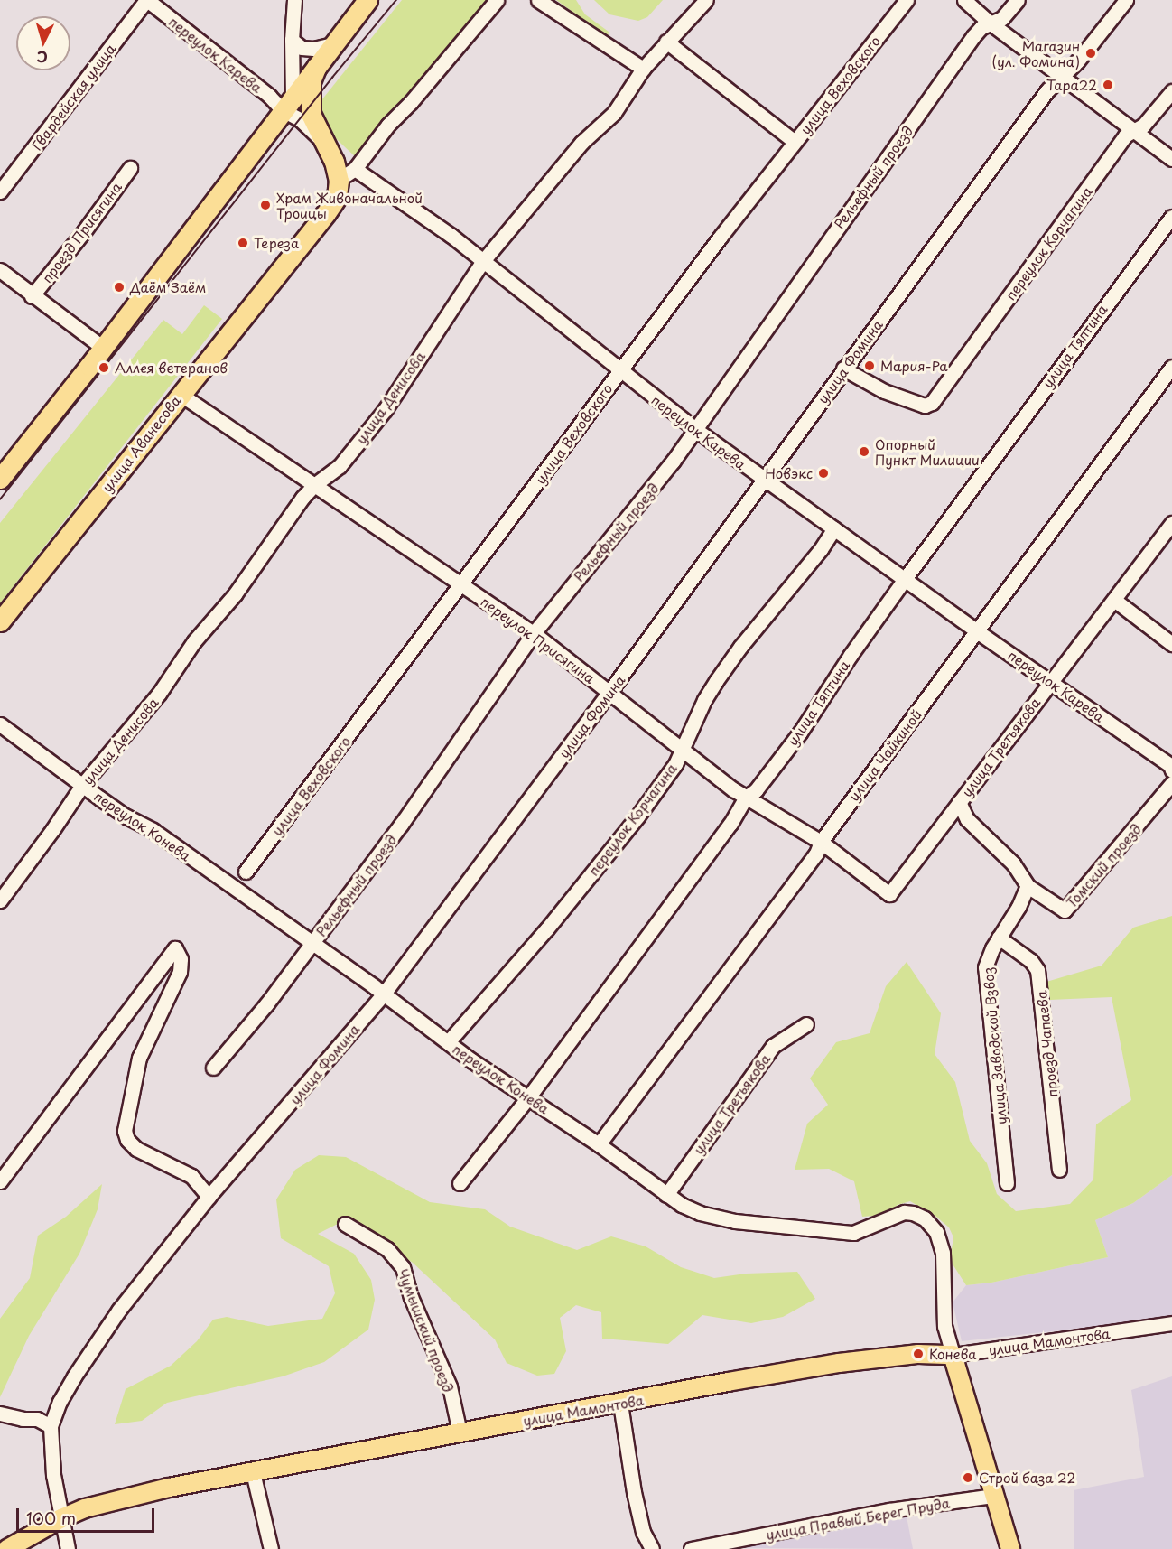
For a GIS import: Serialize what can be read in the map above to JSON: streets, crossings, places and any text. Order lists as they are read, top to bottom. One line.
{"streets":{"highway":["улица Аванесова"],"main road":["улица Мамонтова"],"street":["переулок Карева","улица Веховского","Гвардейская улица","Рельефный проезд","проезд Присягина","переулок Корчагина","улица Тяптина","улица Фомина","улица Денисова","переулок Присягина","улица Третьякова","улица Чайкиной","переулок Конева","Томский проезд","проезд Чапаева","улица Заводской Взвоз","Чумышский проезд","улица Правый Берег Пруда"]},"crossings":[["переулок Карева","улица Веховского"],["переулок Карева","Гвардейская улица"],["переулок Карева","Рельефный проезд"],["переулок Карева","переулок Корчагина"],["переулок Карева","улица Тяптина"],["переулок Карева","улица Фомина"],["переулок Карева","улица Денисова"],["переулок Карева","улица Третьякова"],["переулок Карева","улица Чайкиной"],["улица Веховского","переулок Присягина"],["Рельефный проезд","переулок Присягина"],["Рельефный проезд","переулок Конева"],["переулок Корчагина","улица Фомина"],["переулок Корчагина","переулок Присягина"],["переулок Корчагина","переулок Конева"],["улица Тяптина","переулок Присягина"],["улица Тяптина","переулок Конева"],["улица Фомина","переулок Присягина"],["улица Фомина","переулок Конева"],["улица Денисова","переулок Присягина"],["улица Денисова","переулок Конева"],["улица Аванесова","переулок Присягина"],["переулок Присягина","улица Третьякова"],["переулок Присягина","улица Чайкиной"],["улица Третьякова","переулок Конева"],["улица Чайкиной","переулок Конева"],["переулок Конева","улица Мамонтова"],["Томский проезд","улица Заводской Взвоз"],["проезд Чапаева","улица Заводской Взвоз"],["Чумышский проезд","улица Мамонтова"]],"places":["Магазин (ул. Фомина)","Тара22","Храм Живоначальной Троицы","Тереза","Даём Заём","Мария-Ра","Аллея ветеранов","Опорный Пункт Милиции","Новэкс","Конева","Строй база 22"],"scale_bar":"100 m","north":"bottom"}
